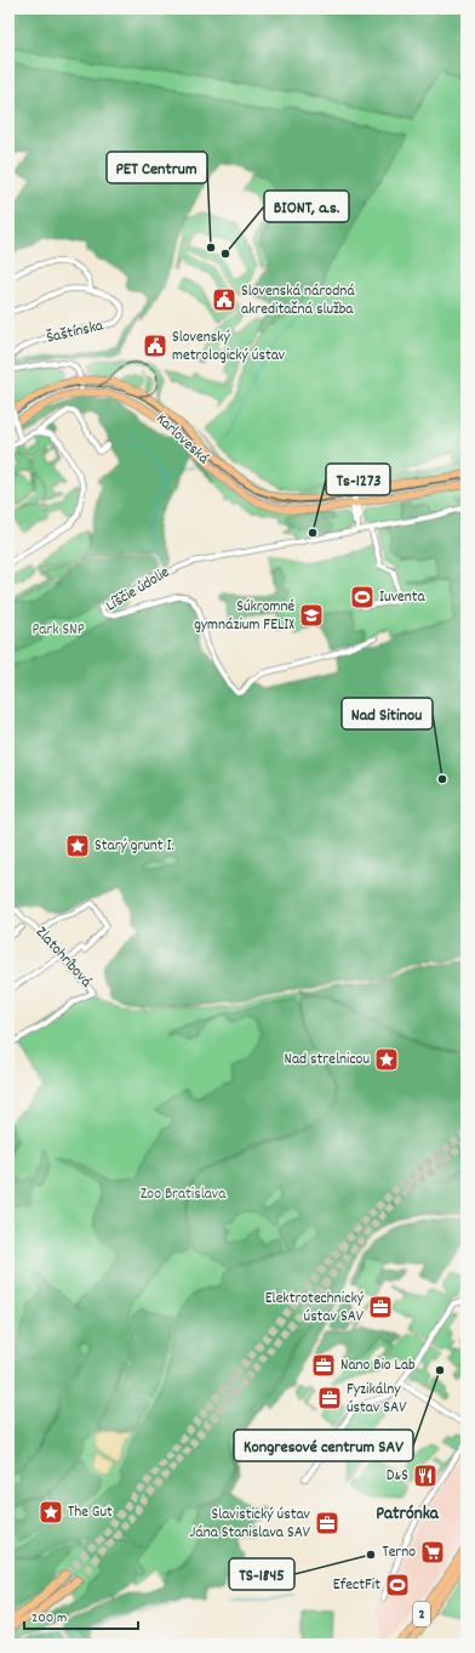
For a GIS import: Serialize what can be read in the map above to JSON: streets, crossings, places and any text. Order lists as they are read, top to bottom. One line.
{"streets":{"main road":["Karloveská","2"],"street":["Šaštínska","Líščie údolie","Zlatohríbová"]},"districts":["Patrónka"],"parks":["Park SNP","Zoo Bratislava"],"places":{"other":["PET Centrum","BIONT, a.s.","Ts-1273","Nad Sitinou","Kongresové centrum SAV","TS-1845"],"public building":["Slovenská národná akreditačná služba","Slovenský metrologický ústav"],"sports":["Iuventa","EfectFit"],"school or university":["Súkromné gymnázium FELIX"],"place":["Starý grunt I.","Nad strelnicou","The Gut"],"office":["Elektrotechnický ústav SAV","Nano Bio Lab","Fyzikálny ústav SAV","Slavistický ústav Jána Stanislava SAV"],"restaurant":["D&S"],"supermarket":["Terno"]},"scale_bar":"200 m"}
